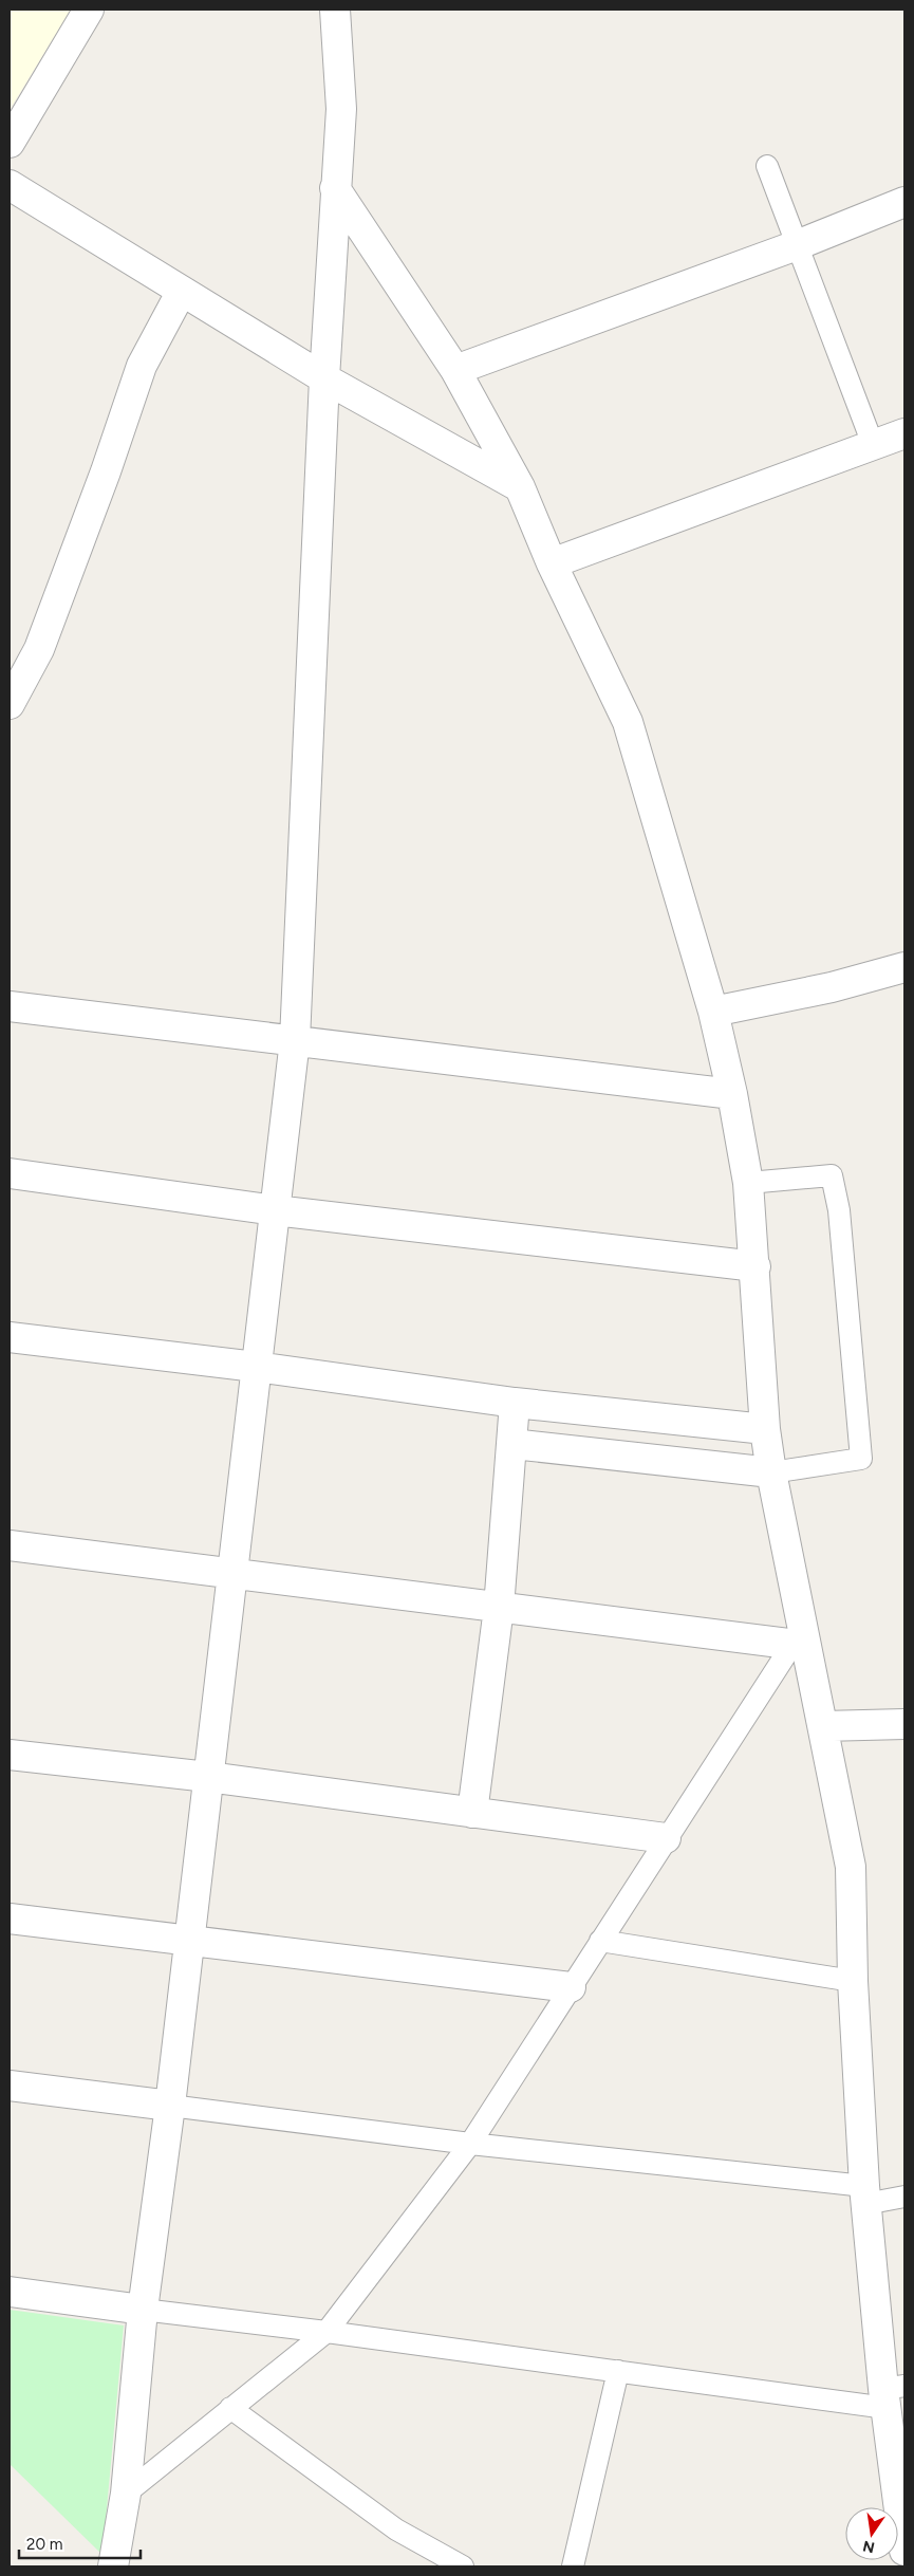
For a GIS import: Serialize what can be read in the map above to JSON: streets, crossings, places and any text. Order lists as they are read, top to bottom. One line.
{"scale_bar":"20 m","north":"bottom"}
